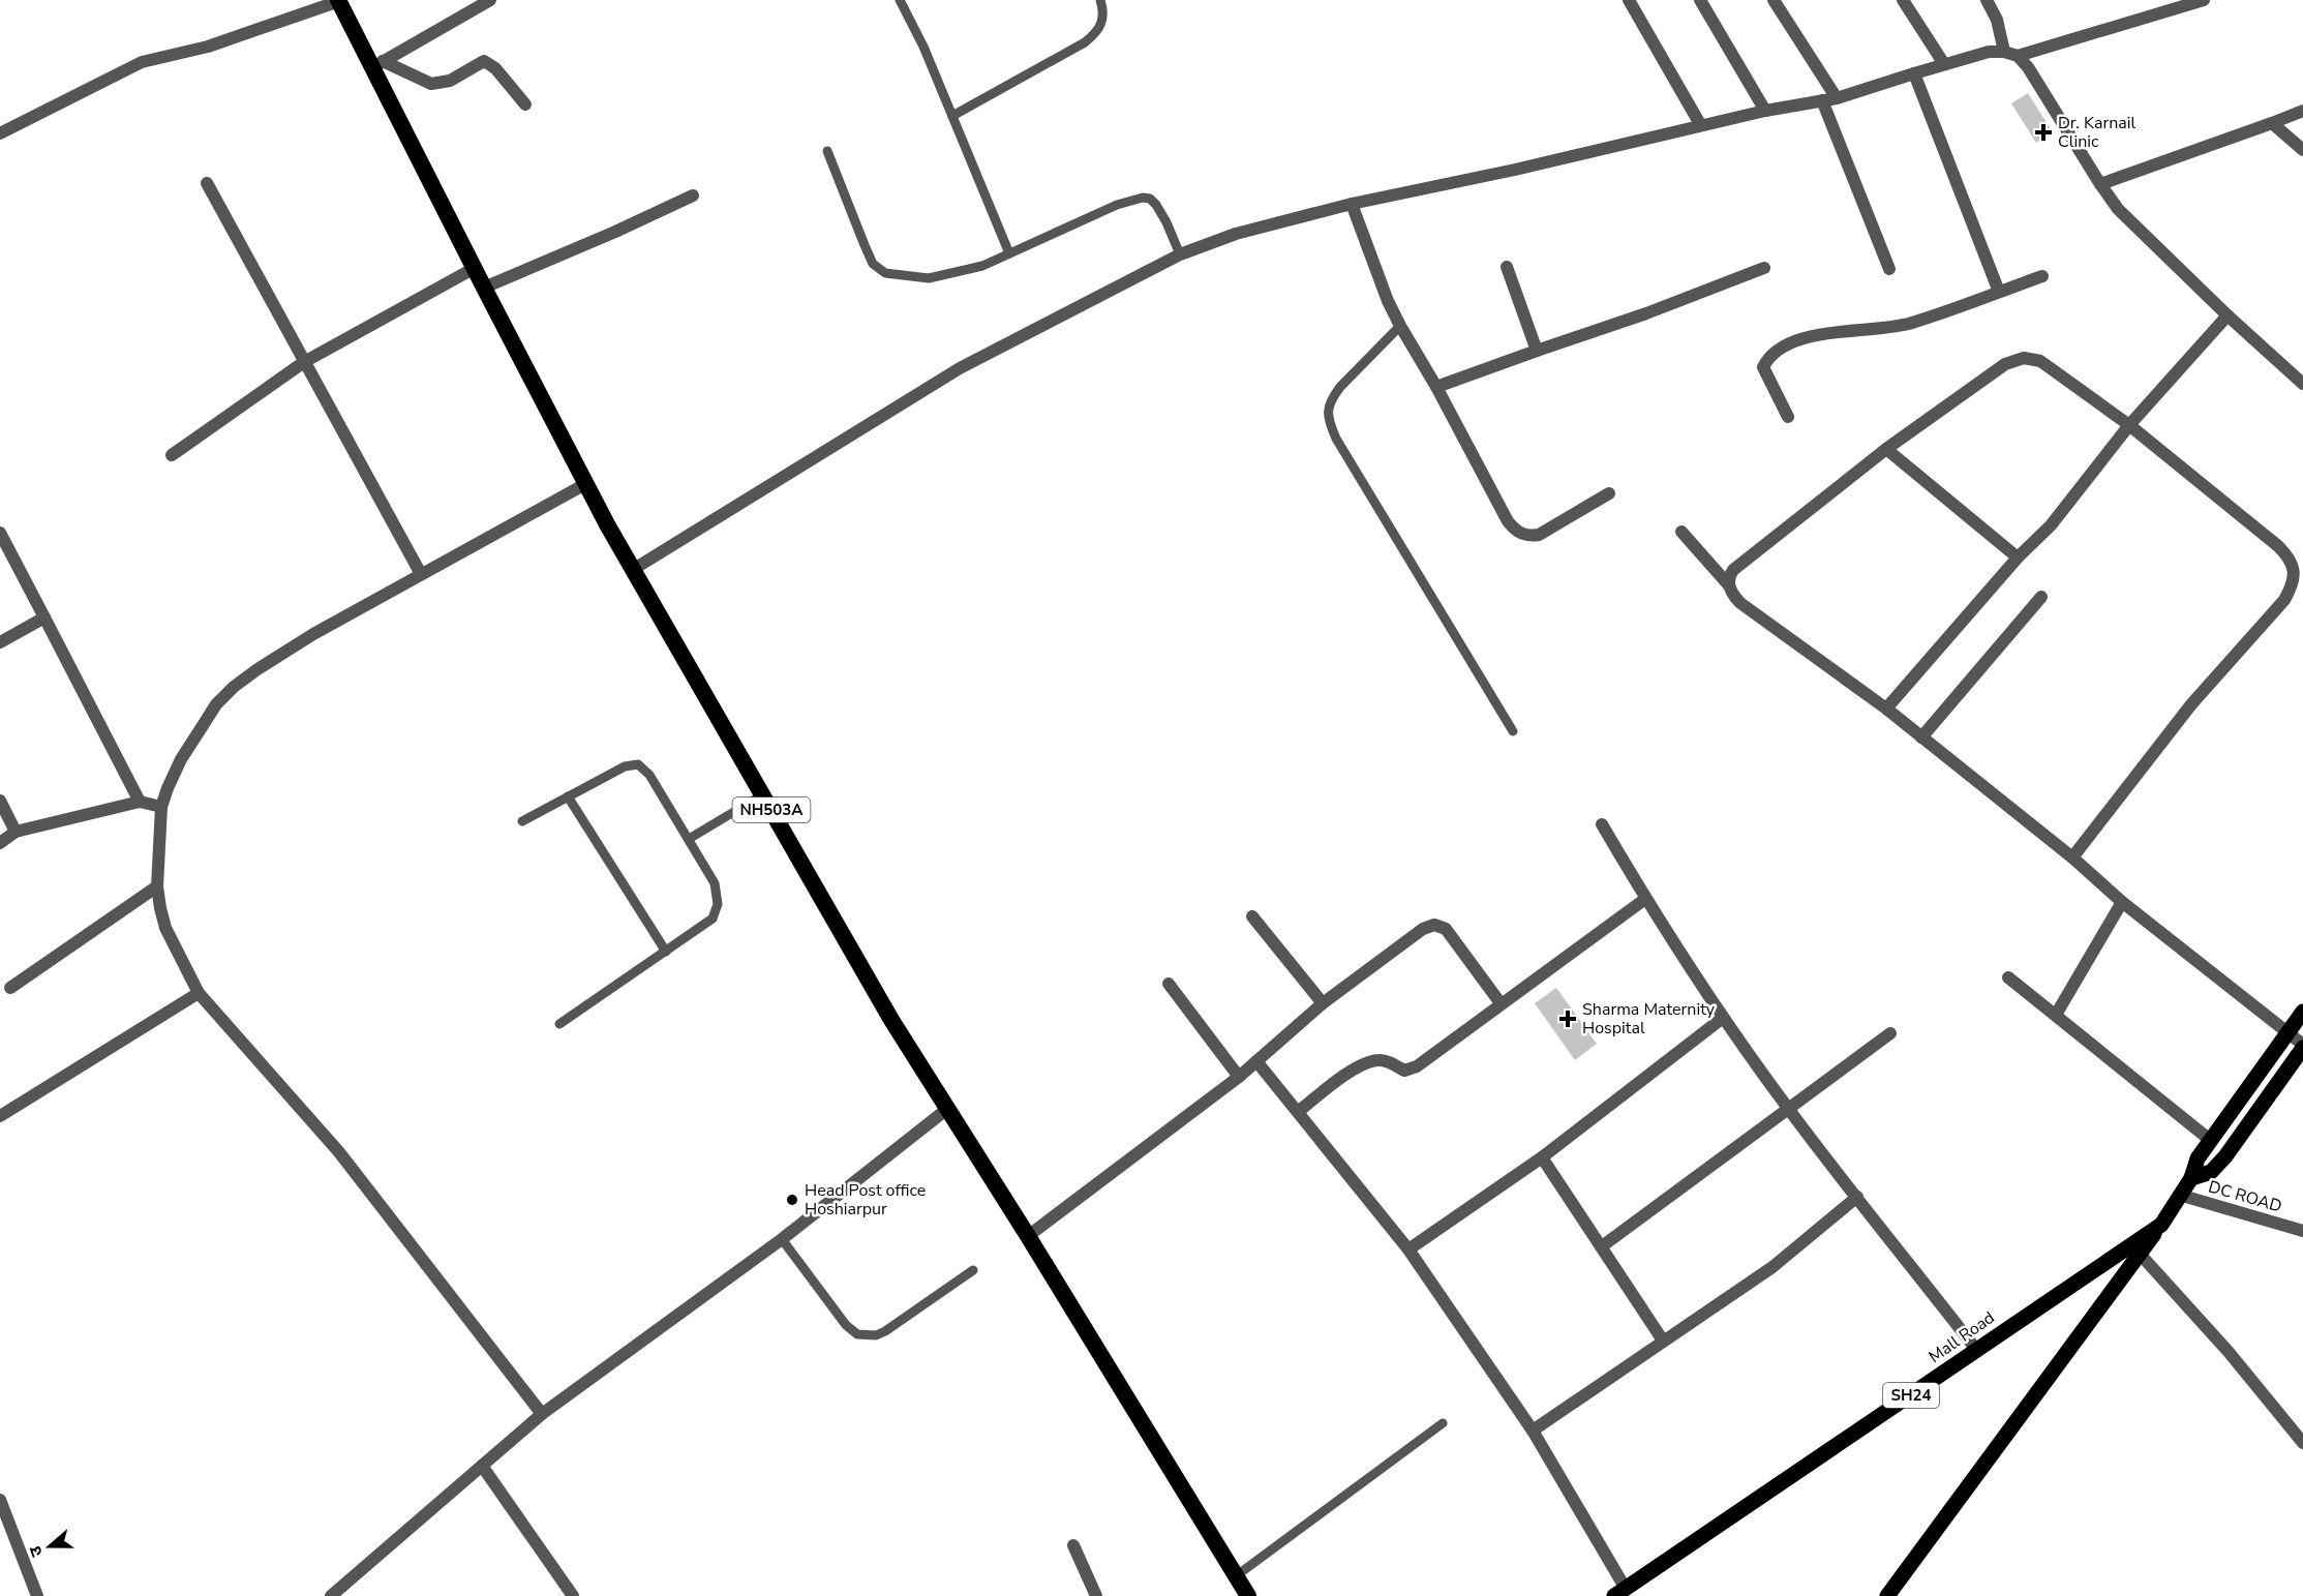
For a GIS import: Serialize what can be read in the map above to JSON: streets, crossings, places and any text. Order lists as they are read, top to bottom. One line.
{"streets":{"highway":["NH503A"],"main road":["Mall Road","SH24"],"street":["DC ROAD"]},"crossings":[["DC ROAD","Mall Road"]],"places":{"health":["Dr. Karnail Clinic","Sharma Maternity Hospital"],"other":["Head Post office Hoshiarpur"]},"north":"left"}
